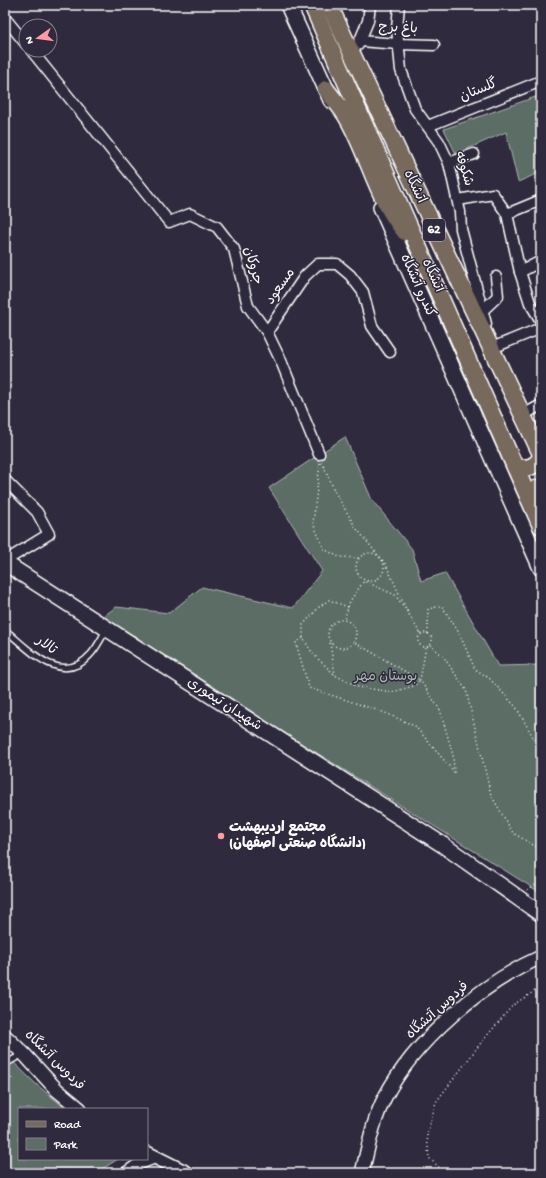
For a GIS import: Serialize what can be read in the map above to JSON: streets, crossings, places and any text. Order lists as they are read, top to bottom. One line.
{"streets":{"main road":["اتشگاه","62","آتشگاه","کندرو آتشگاه","شهیدان تیموری"],"street":["باغ برج","گلستان","شکوفه","جروکان","مسعود","فردوس آتشگاه"],"lane":["تالار"]},"crossings":[["باغ برج","شکوفه"],["گلستان","شکوفه"],["شکوفه","اتشگاه"],["جروکان","مسعود"],["تالار","شهیدان تیموری"]],"parks":["بوستان مهر"],"places":["مجتمع اردیبهشت (دانشگاه صنعتی اصفهان)"],"legend":["Road","Park"],"north":"left"}
